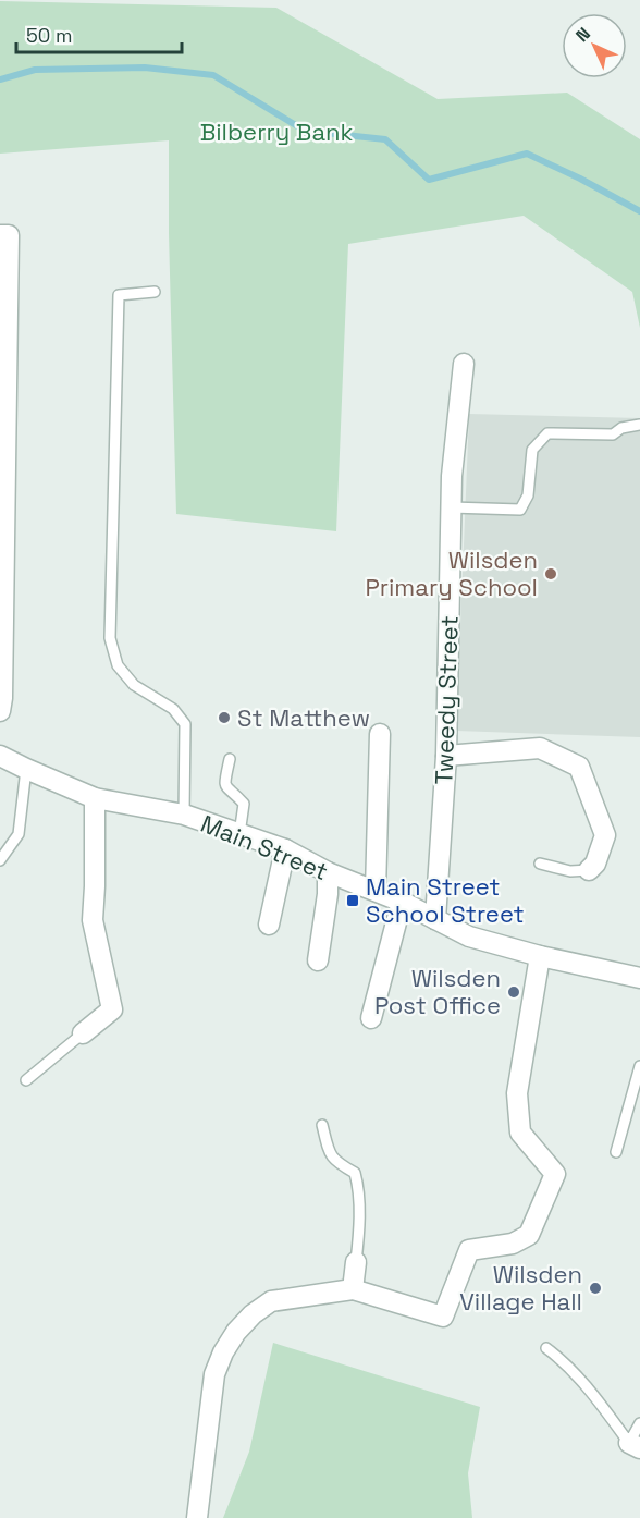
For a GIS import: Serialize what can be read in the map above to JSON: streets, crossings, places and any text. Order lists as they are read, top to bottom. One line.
{"streets":{"street":["Tweedy Street","Main Street"]},"crossings":[["Tweedy Street","Main Street"]],"parks":["Bilberry Bank"],"places":{"other":["Wilsden Primary School","St Matthew","Wilsden Post Office","Wilsden Village Hall"],"transit":["Main Street School Street"]},"scale_bar":"50 m","north":"top left"}
